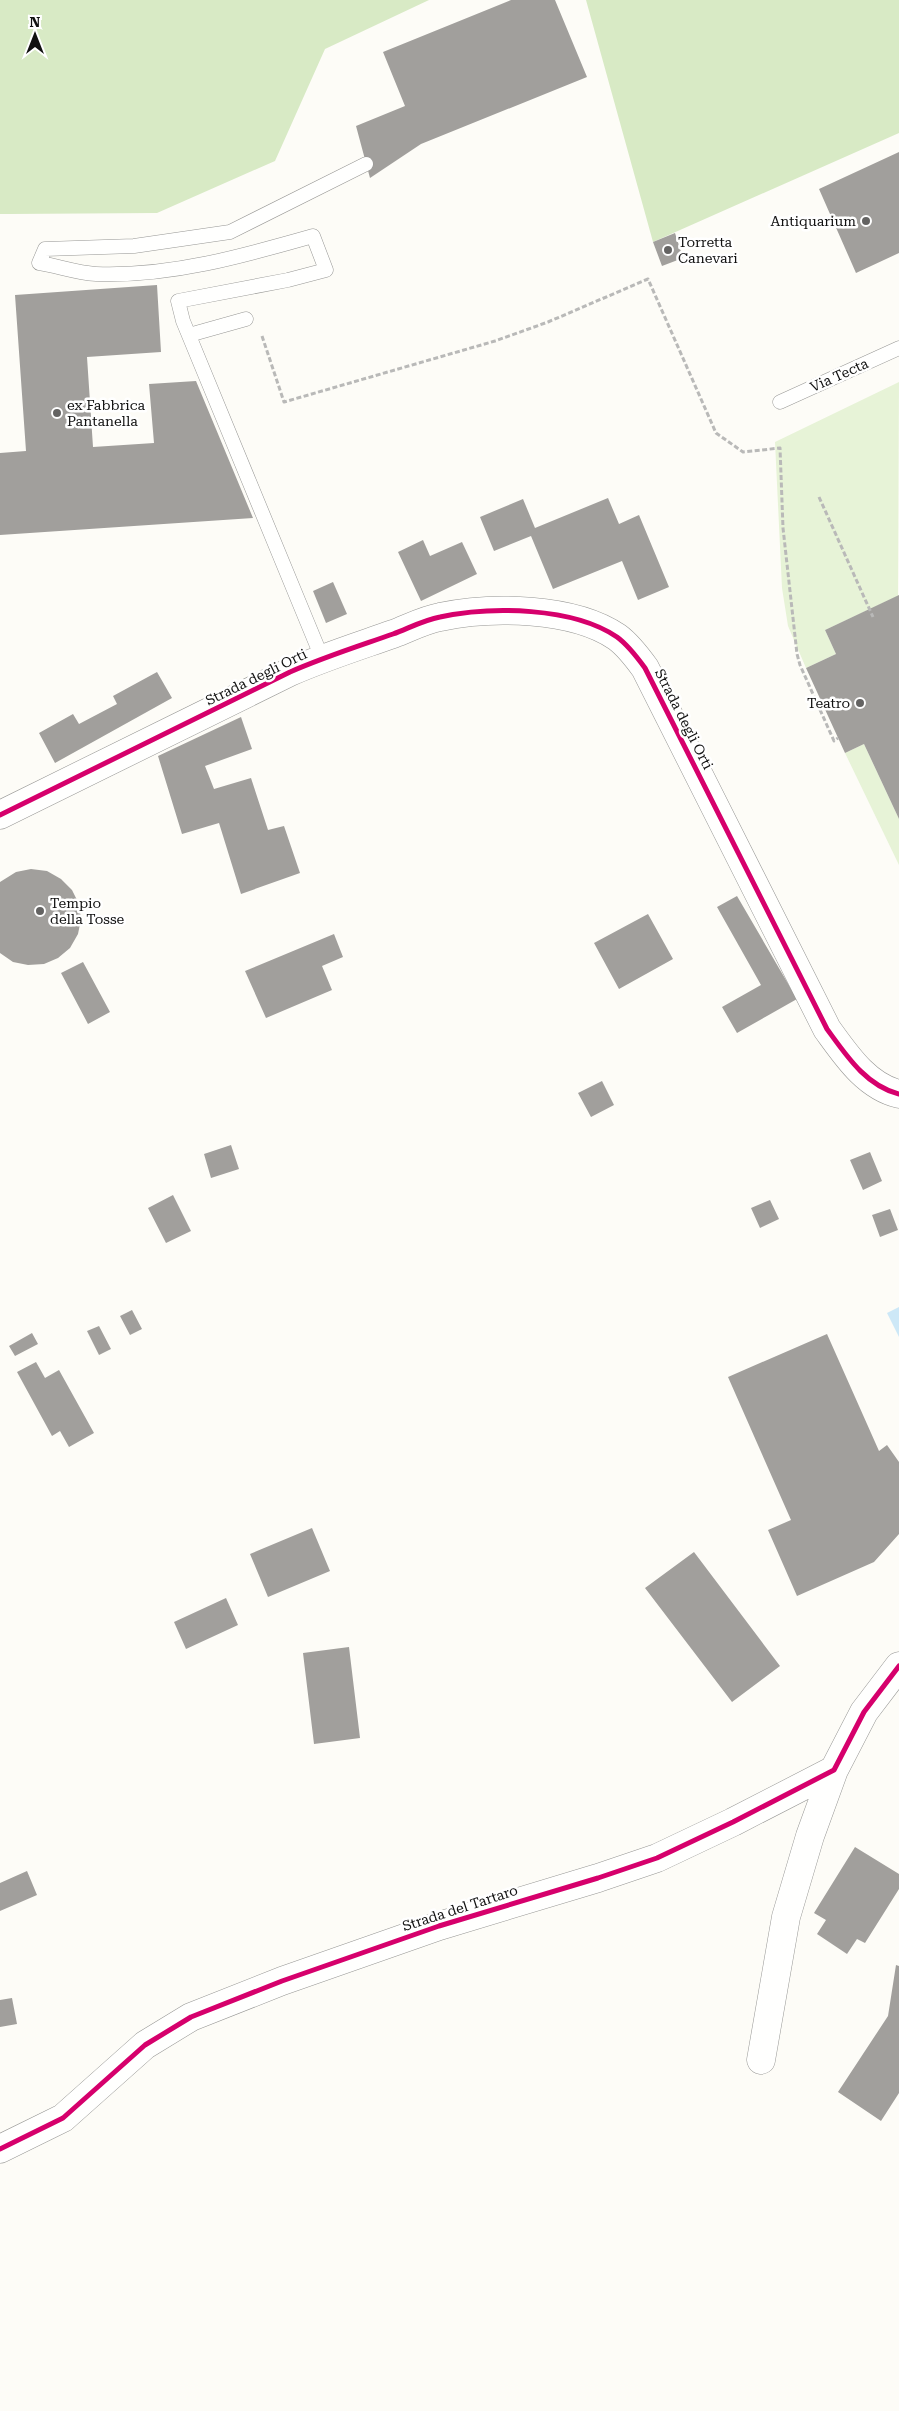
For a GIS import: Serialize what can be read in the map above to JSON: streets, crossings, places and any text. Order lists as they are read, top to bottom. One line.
{"streets":{"street":["Strada degli Orti","Strada del Tartaro"],"lane":["Via Tecta"]},"places":["Antiquarium","Torretta Canevari","ex Fabbrica Pantanella","Teatro","Tempio della Tosse"],"north":"top"}
